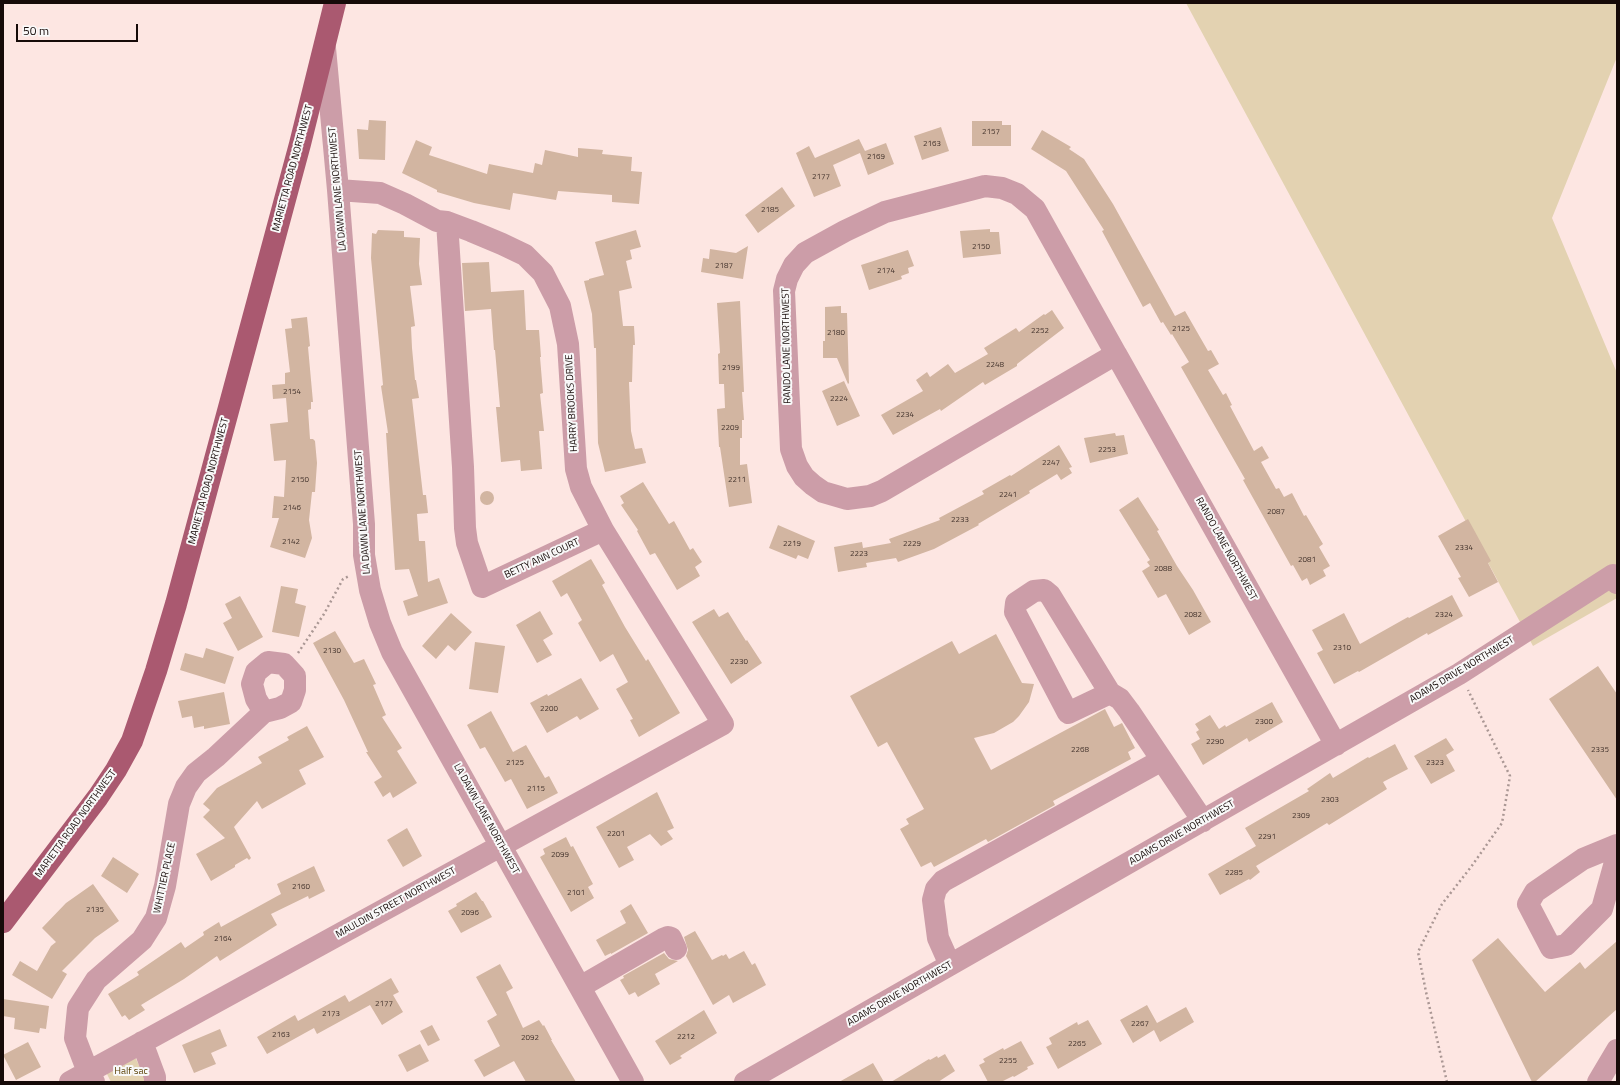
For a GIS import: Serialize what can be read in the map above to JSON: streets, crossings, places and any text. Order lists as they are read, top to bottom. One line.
{"streets":{"main road":["MARIETTA ROAD NORTHWEST"],"street":["LA DAWN LANE NORTHWEST","RANDO LANE NORTHWEST","HARRY BROOKS DRIVE","BETTY ANN COURT","ADAMS DRIVE NORTHWEST","WHITTIER PLACE","MAULDIN STREET NORTHWEST"]},"crossings":[["MARIETTA ROAD NORTHWEST","LA DAWN LANE NORTHWEST"],["LA DAWN LANE NORTHWEST","HARRY BROOKS DRIVE"],["LA DAWN LANE NORTHWEST","MAULDIN STREET NORTHWEST"],["RANDO LANE NORTHWEST","ADAMS DRIVE NORTHWEST"],["HARRY BROOKS DRIVE","BETTY ANN COURT"],["HARRY BROOKS DRIVE","MAULDIN STREET NORTHWEST"],["WHITTIER PLACE","MAULDIN STREET NORTHWEST"]],"parks":["Half sac"],"house_numbers":["2157","2163","2169","2177","2185","2150","2187","2174","2125","2252","2180","2248","2199","2154","2224","2234","2209","2253","2247","2150","2211","2241","2146","2087","2233","2142","2219","2229","2334","2223","2081","2088","2082","2324","2310","2130","2230","2200","2300","2290","2268","2335","2125","2323","2115","2303","2309","2201","2291","2099","2285","2160","2101","2135","2096","2164","2177","2173","2267","2163","2212","2092","2265","2255"],"scale_bar":"50 m"}
